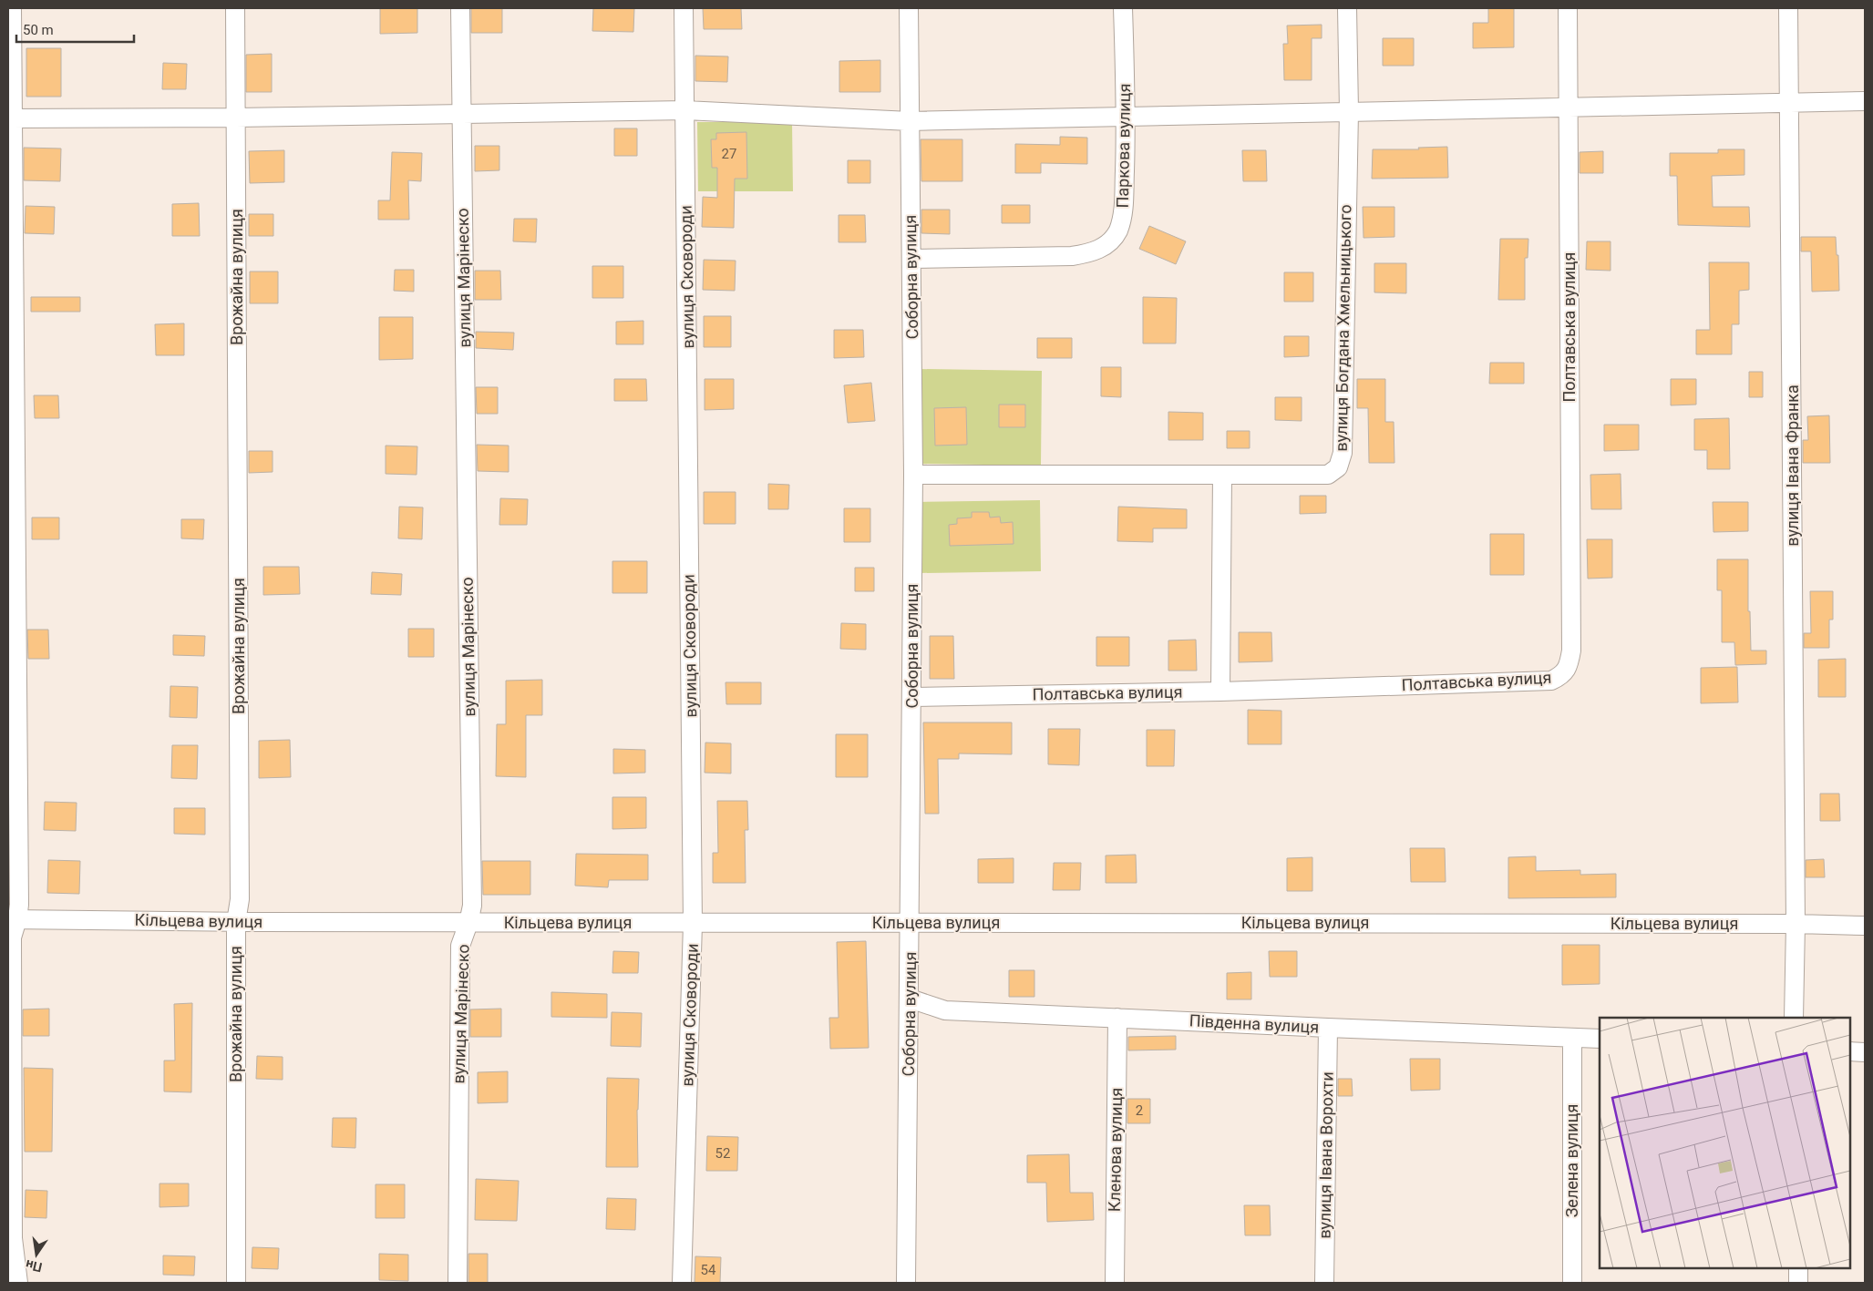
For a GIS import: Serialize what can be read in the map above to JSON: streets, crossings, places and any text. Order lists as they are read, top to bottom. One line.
{"streets":{"street":["Паркова вулиця","Врожайна вулиця","вулиця Сковороди","Соборна вулиця","вулиця Марінеско","Полтавська вулиця","вулиця Богдана Хмельницького","вулиця Івана Франка","Кільцева вулиця","Південна вулиця","Кленова вулиця","вулиця Івана Ворохти","Зелена вулиця"]},"crossings":[["Паркова вулиця","Соборна вулиця"],["Врожайна вулиця","Кільцева вулиця"],["вулиця Сковороди","Кільцева вулиця"],["Соборна вулиця","Полтавська вулиця"],["Соборна вулиця","вулиця Богдана Хмельницького"],["Соборна вулиця","Кільцева вулиця"],["Соборна вулиця","Південна вулиця"],["вулиця Марінеско","Кільцева вулиця"],["вулиця Івана Франка","Кільцева вулиця"],["Південна вулиця","Кленова вулиця"],["Південна вулиця","вулиця Івана Ворохти"],["Південна вулиця","Зелена вулиця"]],"house_numbers":["27","2","52","54"],"scale_bar":"50 m","north":"bottom"}
